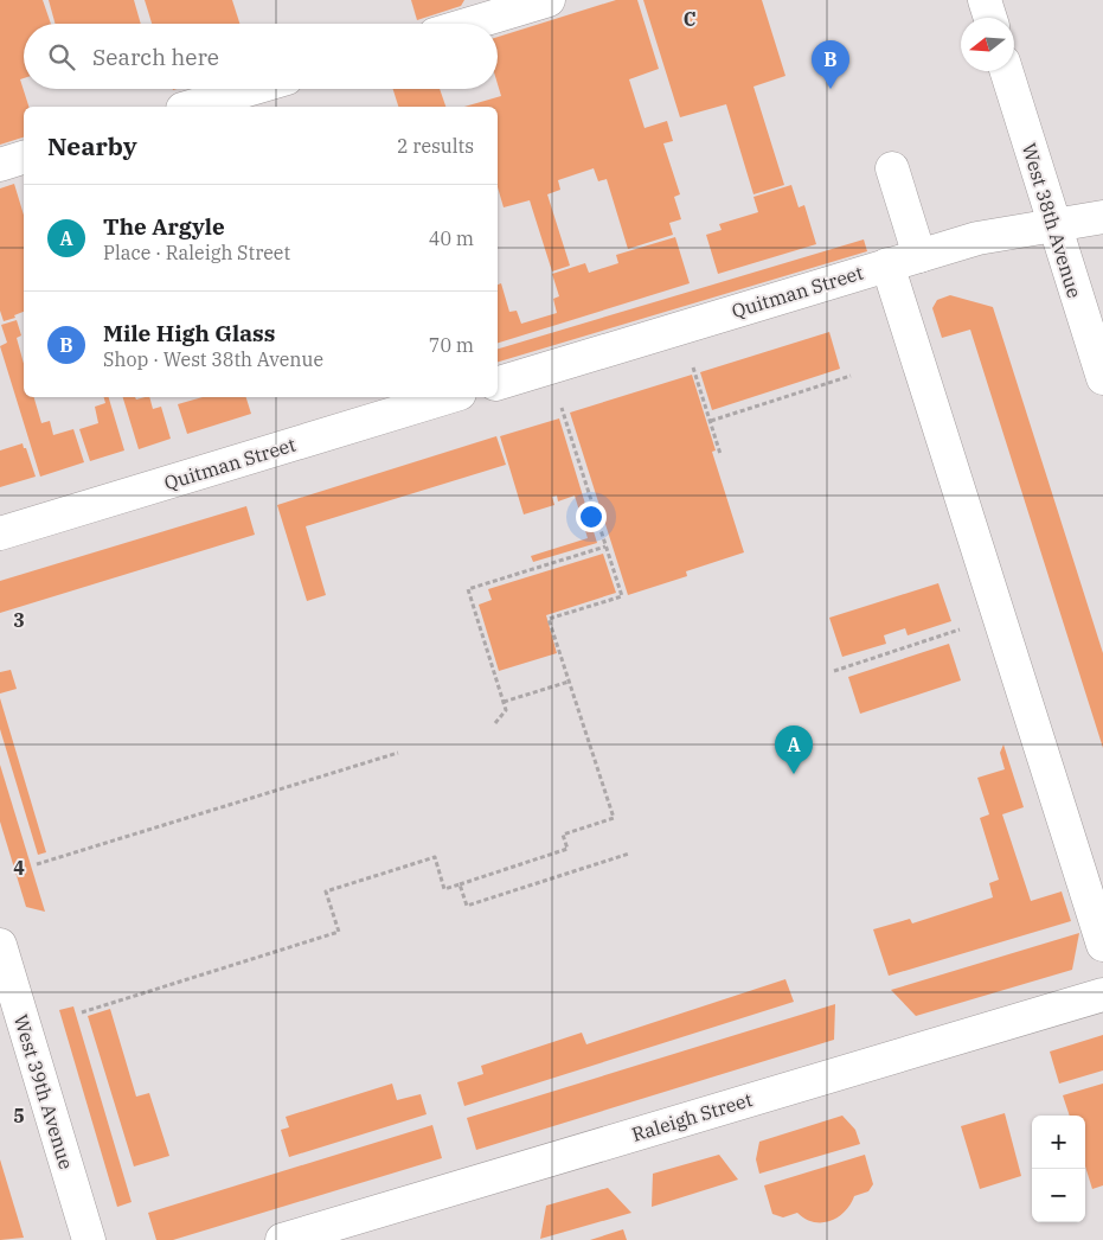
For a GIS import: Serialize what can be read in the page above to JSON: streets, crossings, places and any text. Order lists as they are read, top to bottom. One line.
{"streets":{"street":["West 38th Avenue","Quitman Street","West 39th Avenue","Raleigh Street"]},"crossings":[["West 38th Avenue","Quitman Street"]],"north":"left","page":{"search":"Search here","pins":["B","A"],"heading":["Nearby","2 results"],"list":[{"mark":"A","name":"The Argyle","note":"Place · Raleigh Street","value":"40 m"},{"mark":"B","name":"Mile High Glass","note":"Shop · West 38th Avenue","value":"70 m"}],"map_buttons":["+","−"]},"grid":{"columns":["C"],"rows":["3","4","5"]}}
